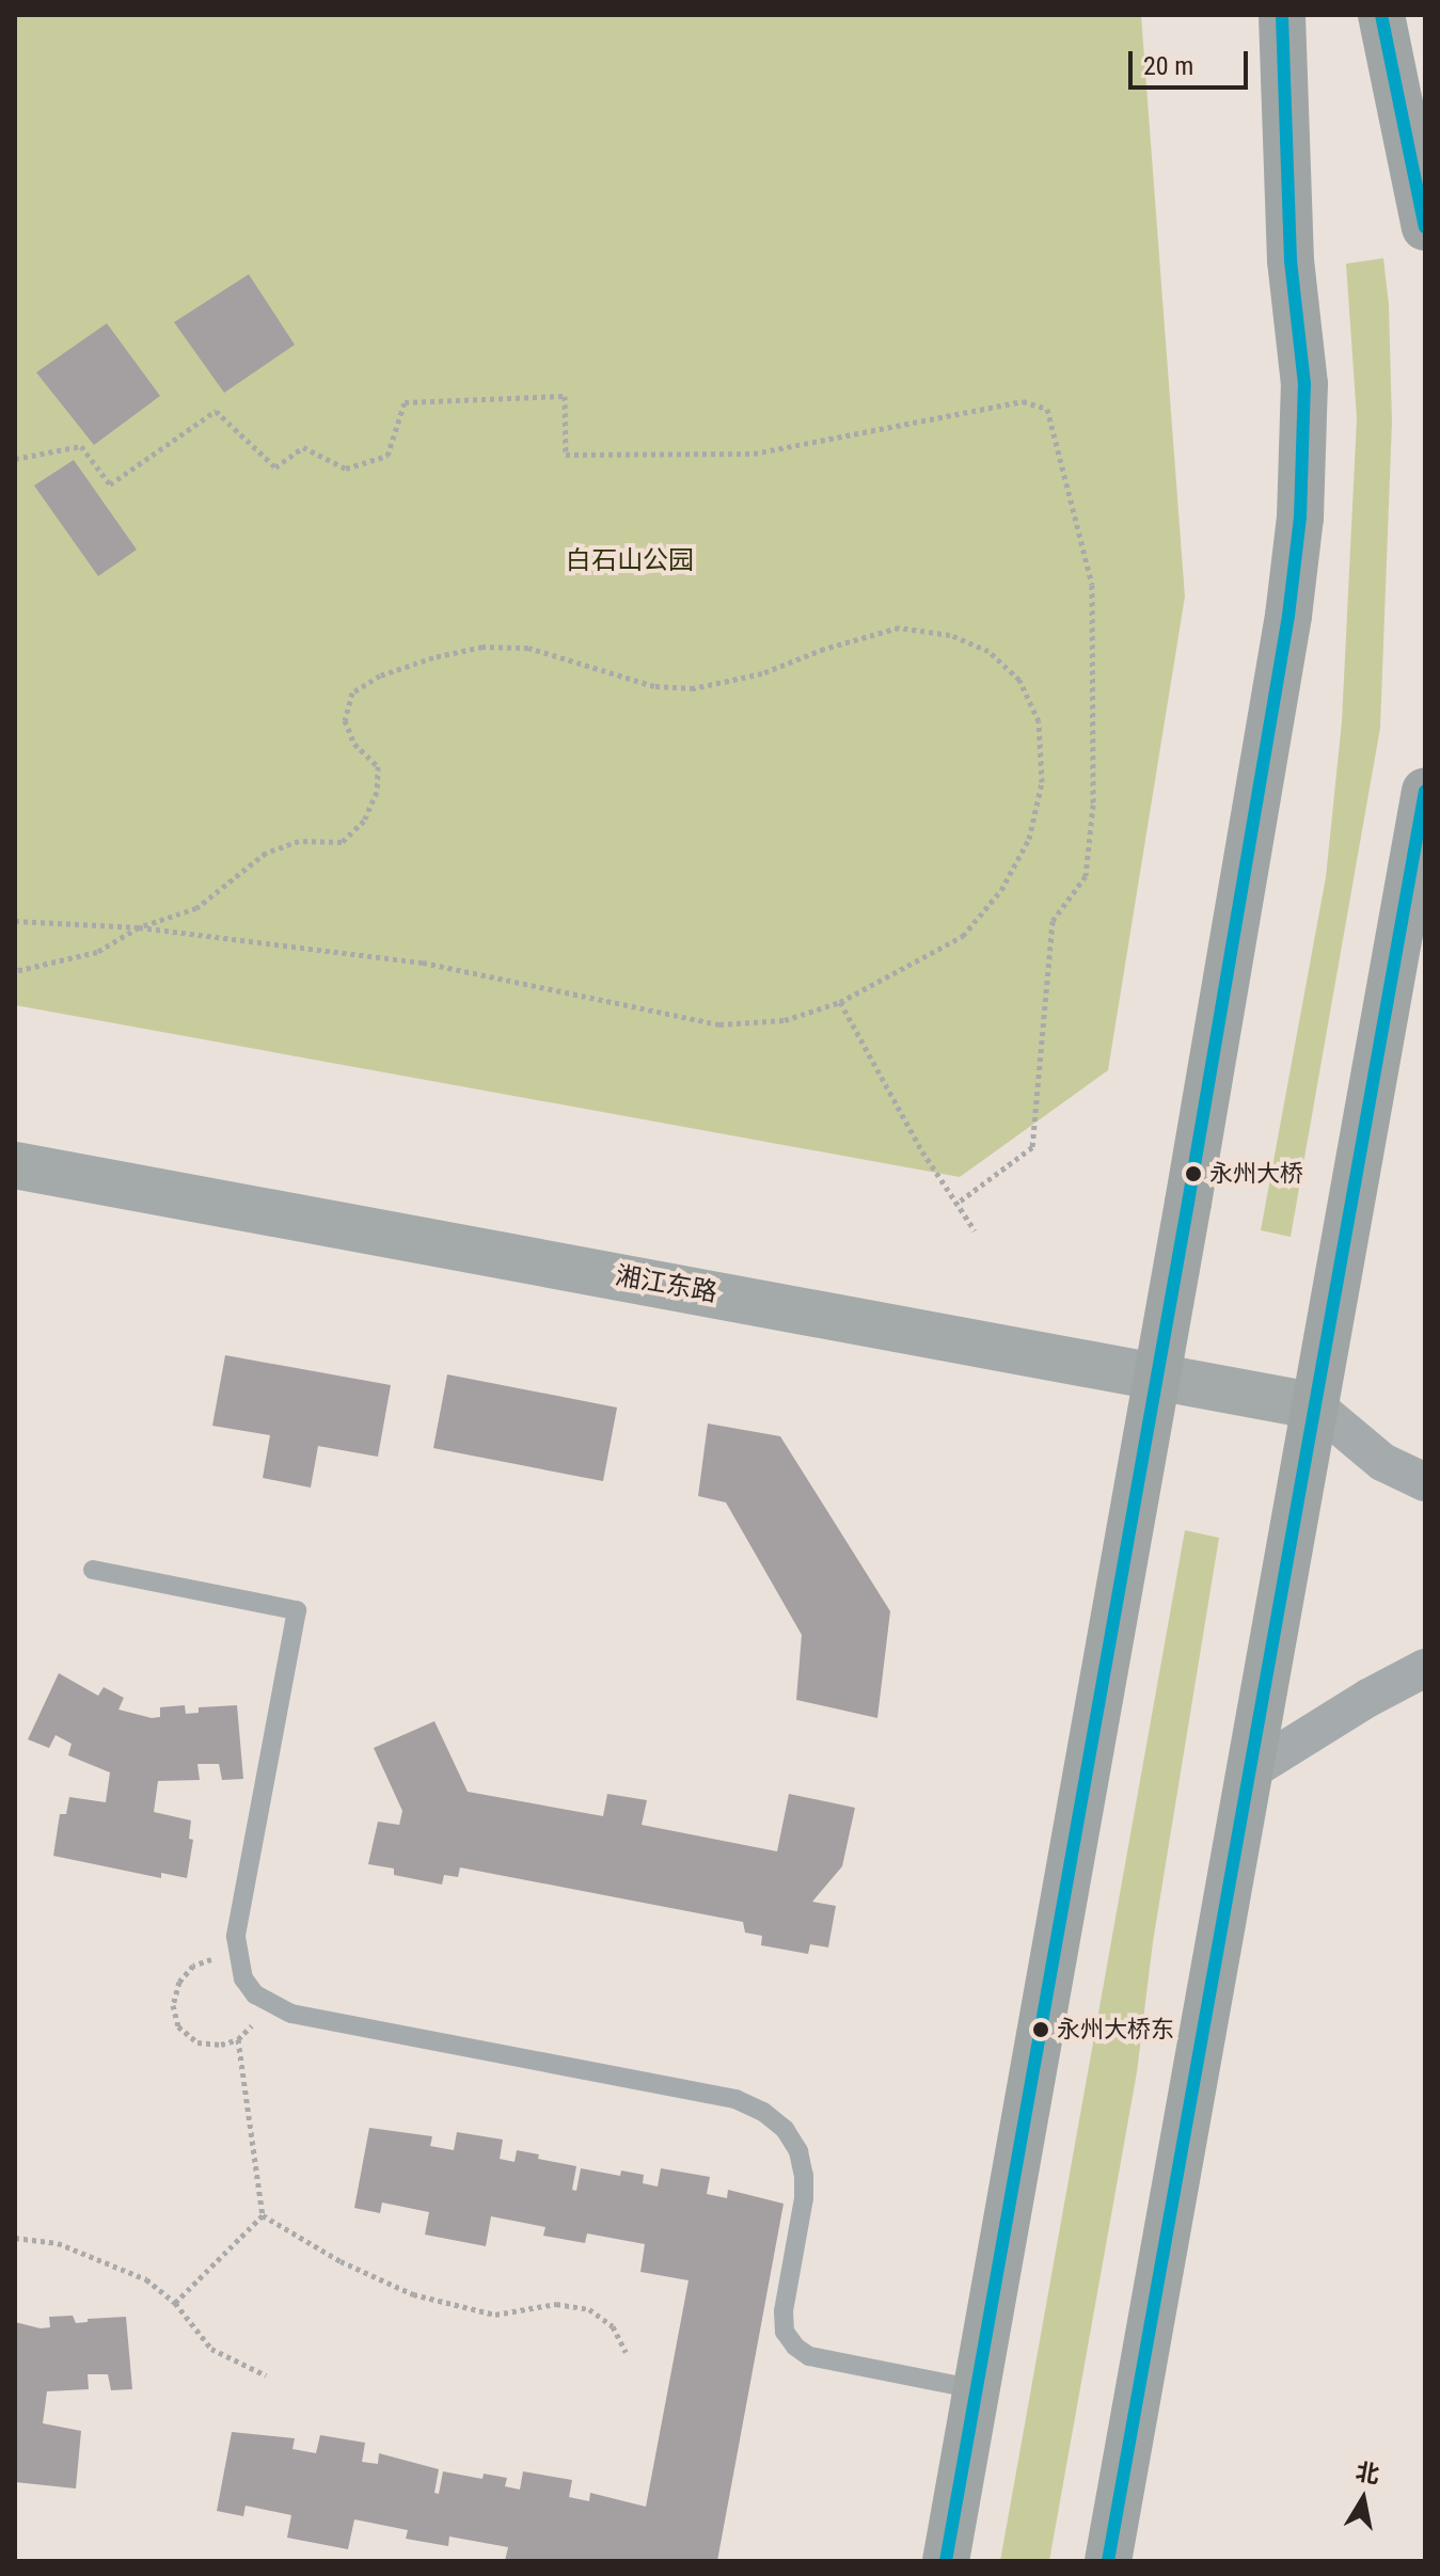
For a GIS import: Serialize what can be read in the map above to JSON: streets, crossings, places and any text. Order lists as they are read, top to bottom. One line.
{"streets":{"main road":["湘江东路"]},"parks":["白石山公园"],"places":["永州大桥","永州大桥东"],"scale_bar":"20 m","north":"top"}
